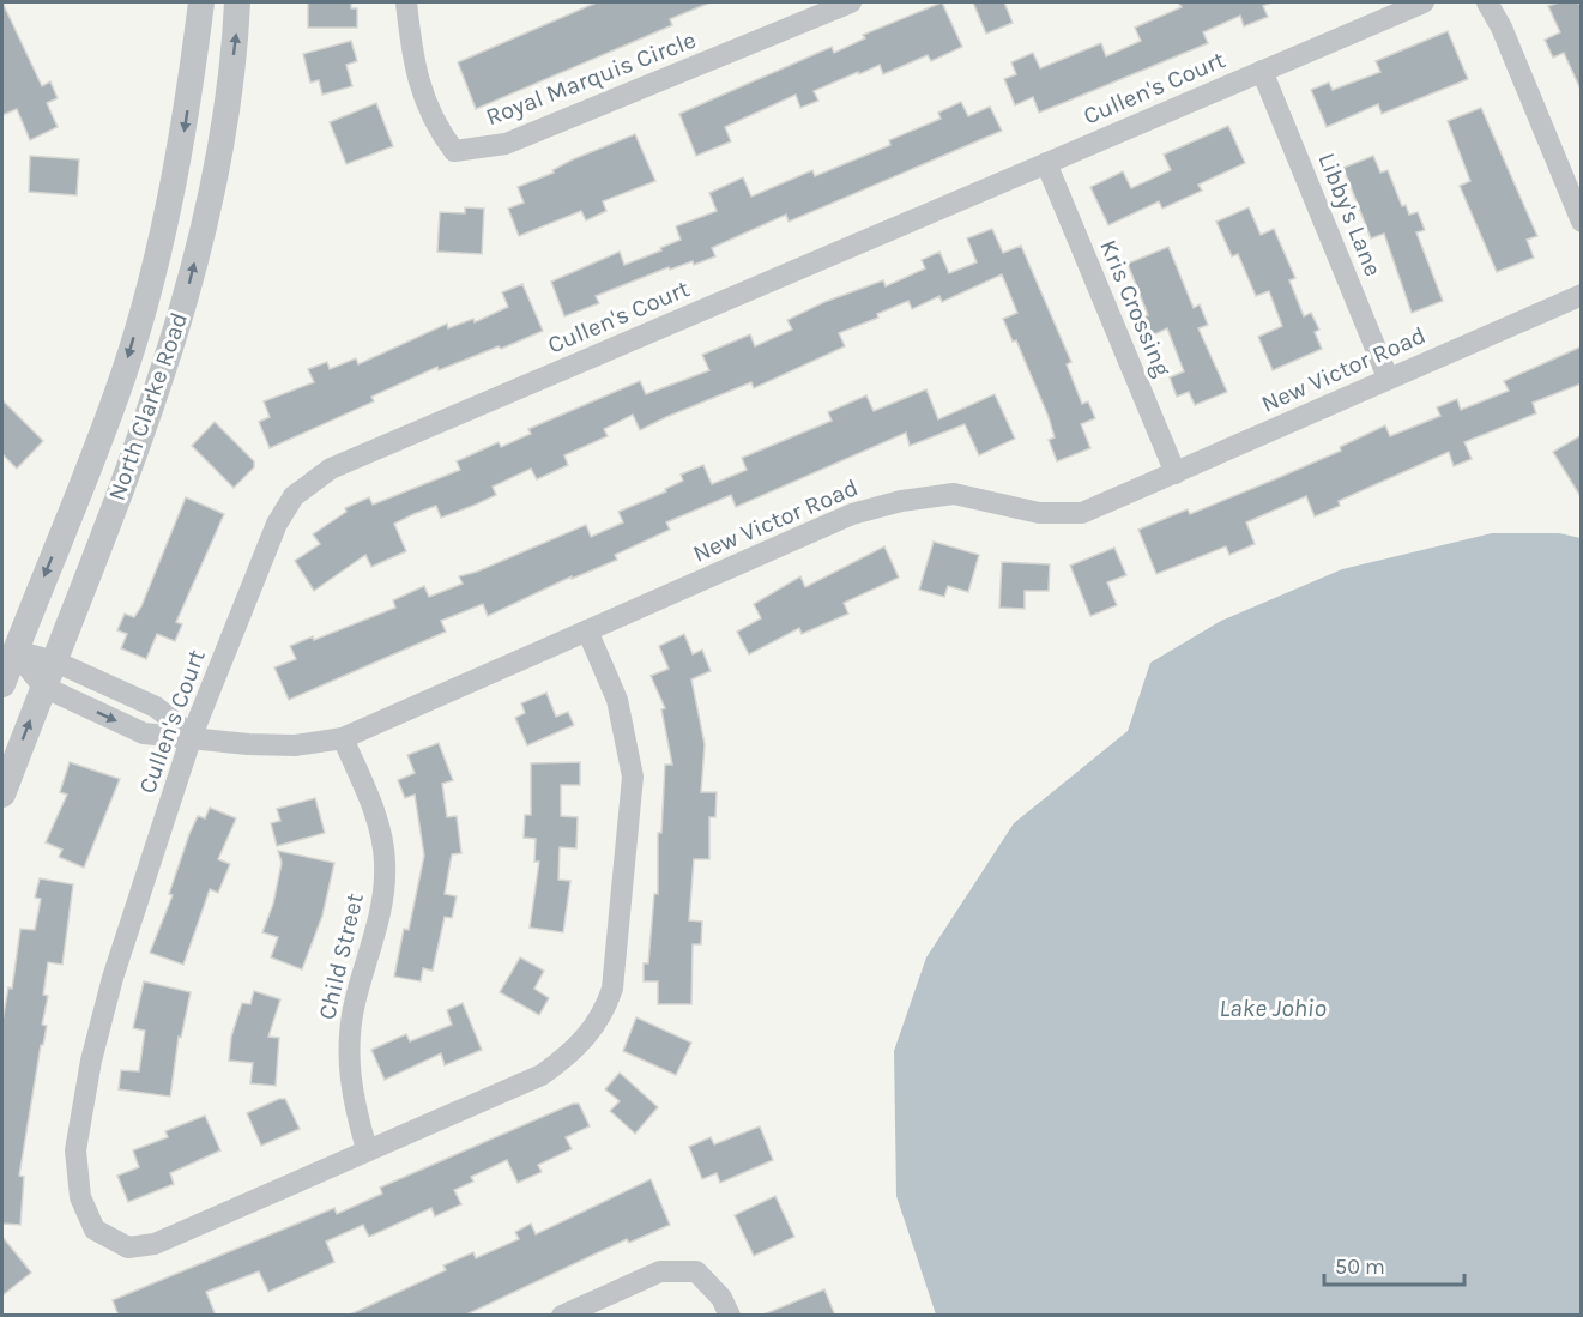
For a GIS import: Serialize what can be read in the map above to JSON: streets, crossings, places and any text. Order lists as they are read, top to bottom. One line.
{"streets":{"street":["Royal Marquis Circle","Cullen's Court","Libby's Lane","Kris Crossing","New Victor Road","North Clarke Road","Child Street"]},"crossings":[["Cullen's Court","Libby's Lane"],["Cullen's Court","Kris Crossing"],["Cullen's Court","New Victor Road"],["Cullen's Court","Child Street"],["Libby's Lane","New Victor Road"],["Kris Crossing","New Victor Road"],["New Victor Road","North Clarke Road"],["New Victor Road","Child Street"]],"water":["Lake Johio"],"scale_bar":"50 m"}
